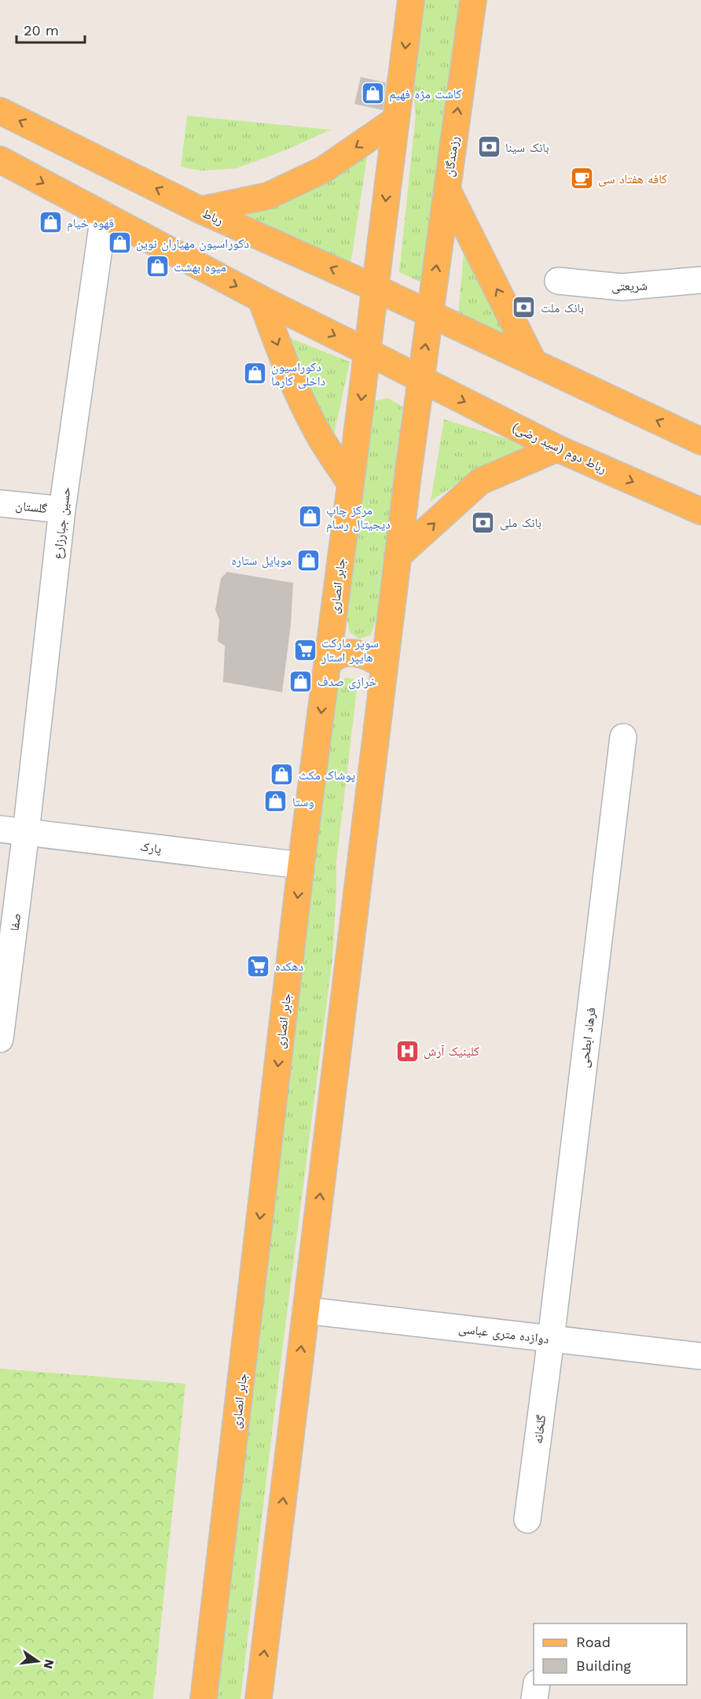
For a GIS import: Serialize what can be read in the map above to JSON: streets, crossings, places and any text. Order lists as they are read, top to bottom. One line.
{"streets":{"main road":["رزمندگان","رباط","رباط دوم (سید رضی)","جابر انصاری"],"street":["شریعتی","گلستان","حسین جبارزارع","پارک","صفا","فرهاد ابطحی","دوازده متری عباسی","گلخانه"]},"crossings":[["رزمندگان","رباط"],["رباط","جابر انصاری"],["گلستان","حسین جبارزارع"],["حسین جبارزارع","پارک"],["حسین جبارزارع","صفا"],["جابر انصاری","پارک"],["پارک","صفا"],["فرهاد ابطحی","دوازده متری عباسی"],["فرهاد ابطحی","گلخانه"],["دوازده متری عباسی","گلخانه"]],"places":{"shop":["کاشت مژه فهیم","قهوه خیام","دکوراسیون مهیاران نوین","میوه بهشت","دکوراسیون داخلی کارما","مرکز چاپ دیجیتال رسام","موبایل ستاره","خرازی صدف","پوشاک مکث","وستا"],"bank":["بانک سینا","بانک ملت","بانک ملی"],"cafe":["کافه هفتاد سی"],"supermarket":["سوپر مارکت هایپر استار","دهکده"],"hospital":["کلینیک آرش"]},"legend":["Road","Building"],"scale_bar":"20 m","north":"right"}
